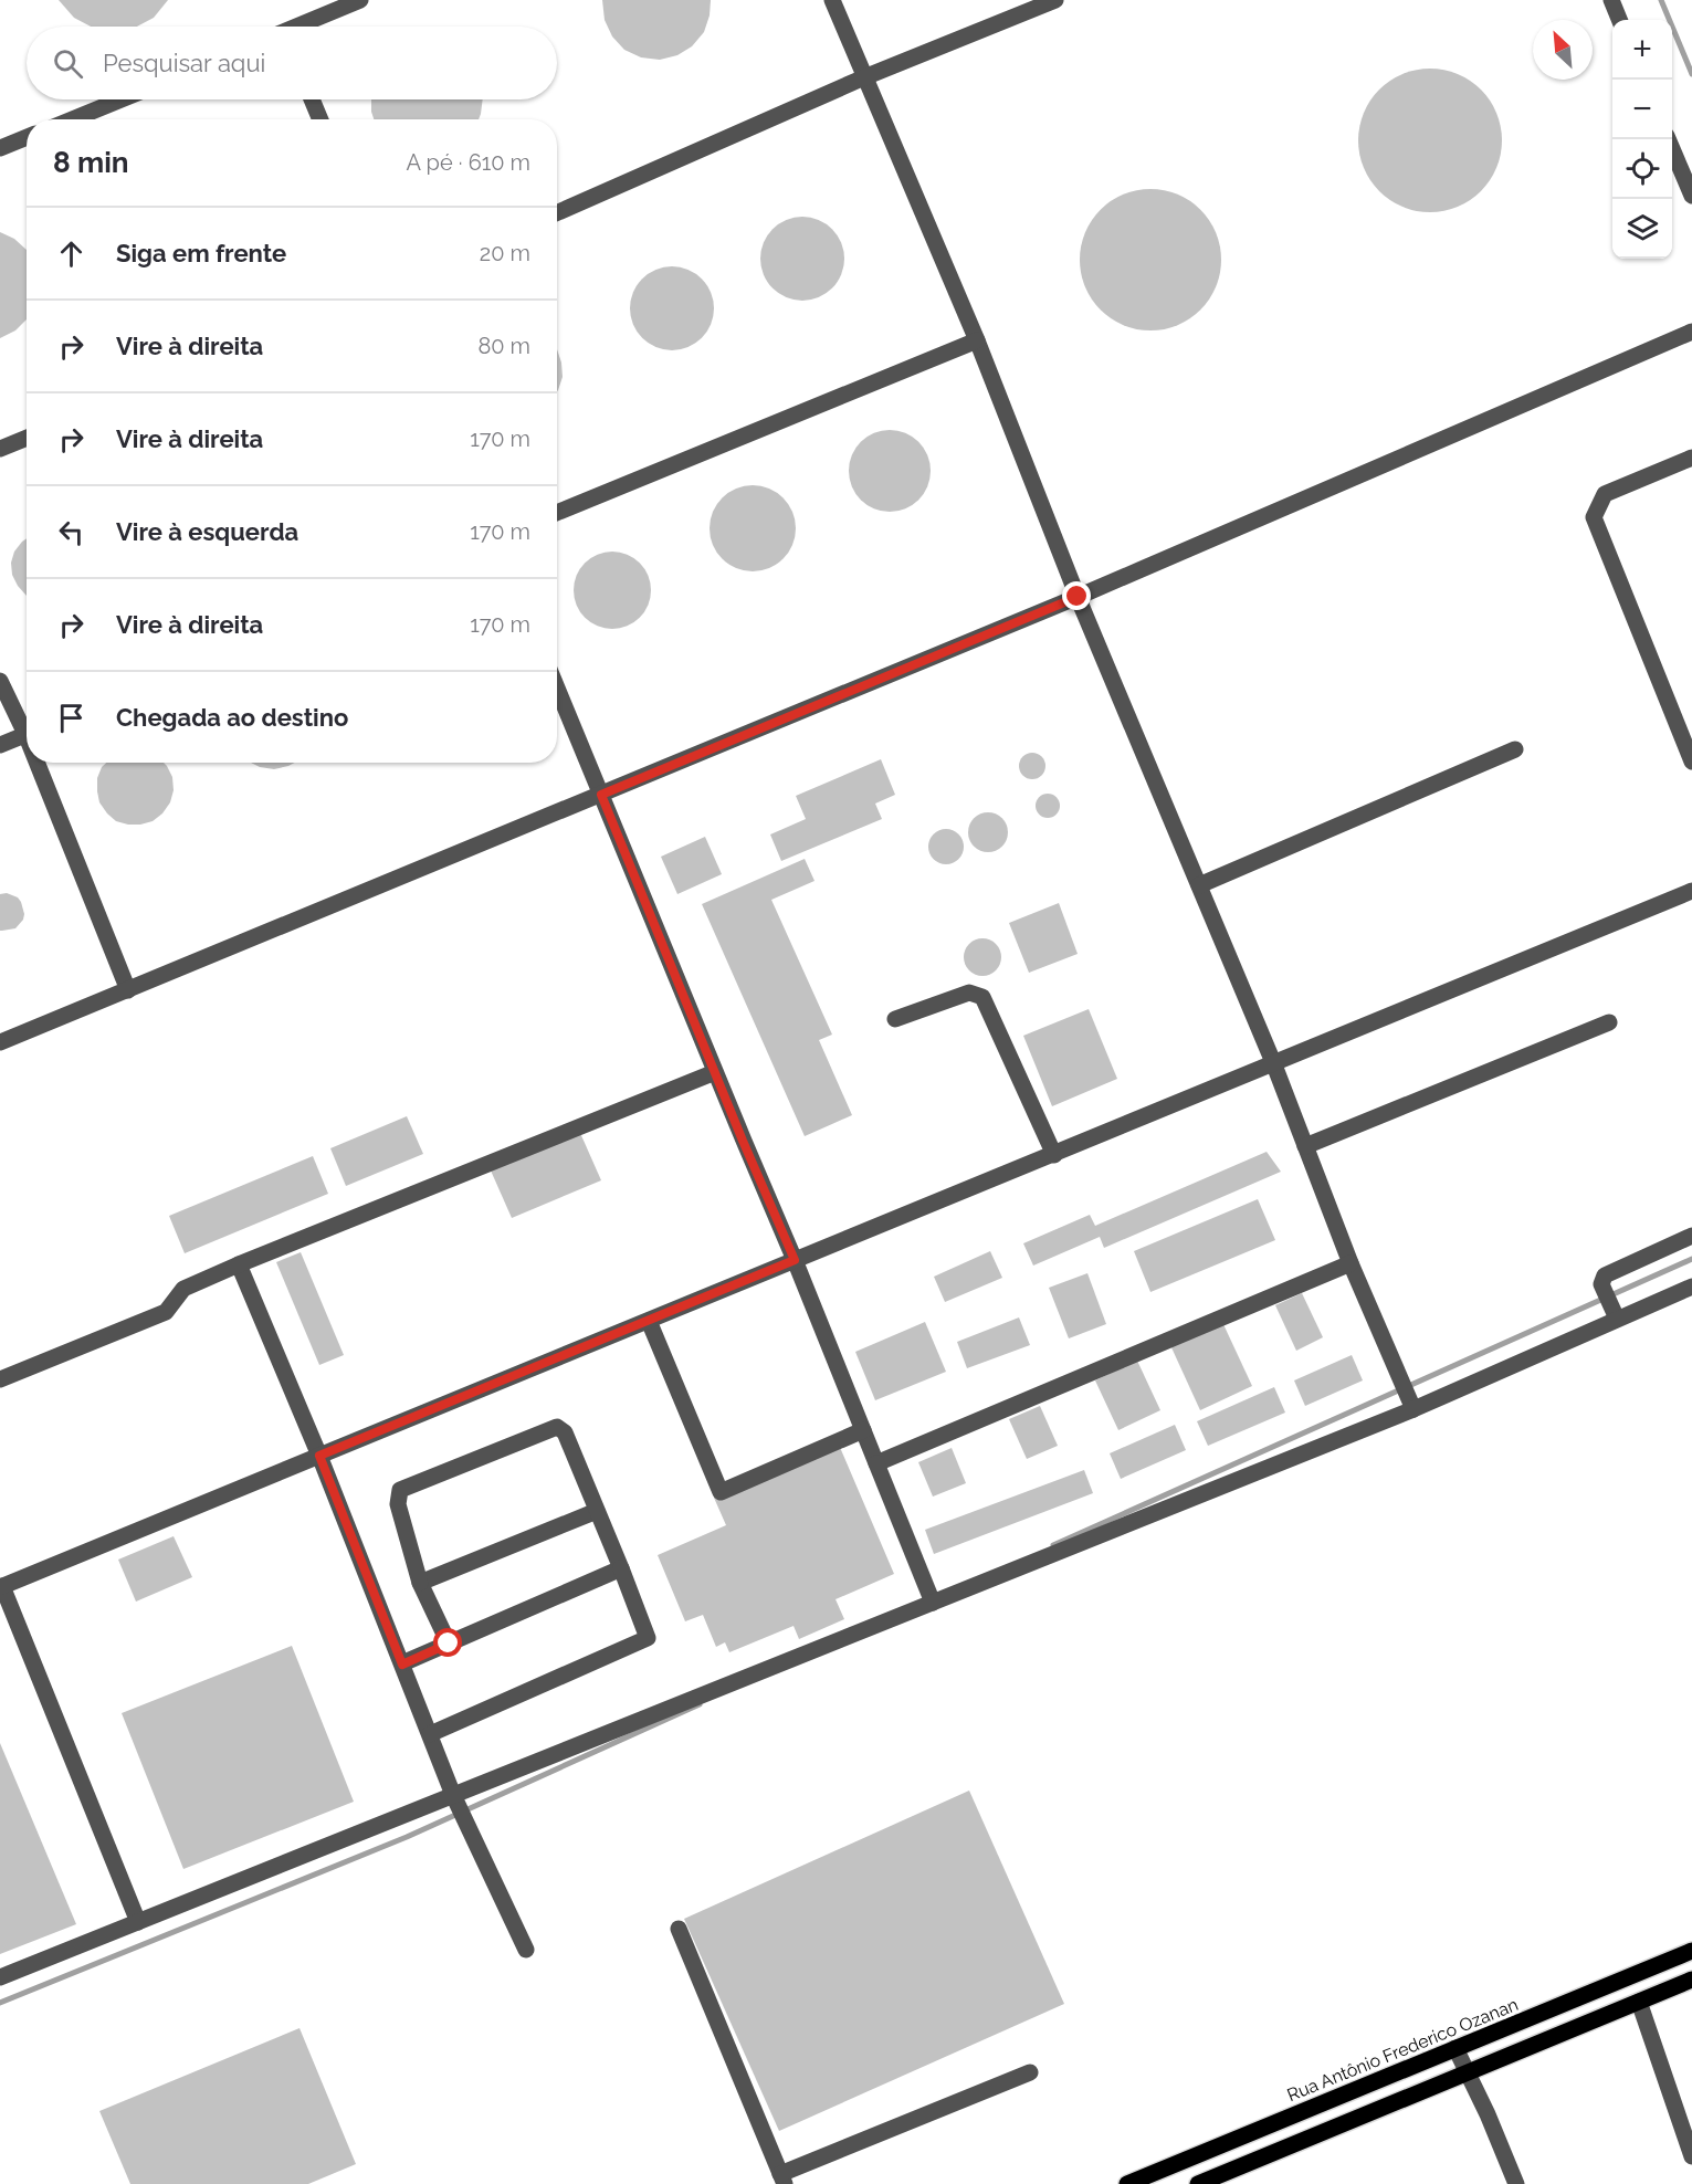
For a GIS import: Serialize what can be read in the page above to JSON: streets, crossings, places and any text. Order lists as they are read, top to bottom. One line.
{"streets":{"main road":["Rua Antônio Frederico Ozanan"]},"north":"top left","page":{"map_buttons":["+","−"],"search":"Pesquisar aqui","heading":["8 min","A pé · 610 m"],"list":[["Siga em frente","20 m"],["Vire à direita","80 m"],["Vire à direita","170 m"],["Vire à esquerda","170 m"],["Vire à direita","170 m"],"Chegada ao destino"]}}
